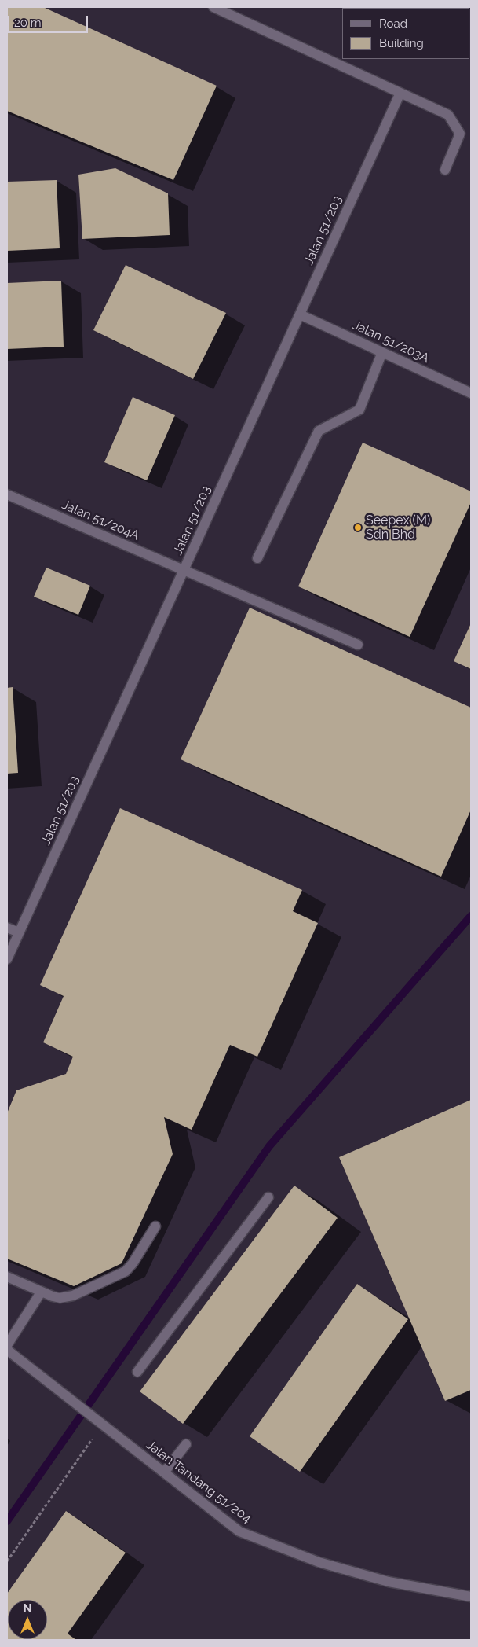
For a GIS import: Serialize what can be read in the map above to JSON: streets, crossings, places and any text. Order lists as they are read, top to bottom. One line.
{"streets":{"street":["Jalan 51/203","Jalan 51/203A","Jalan 51/204A","Jalan Tandang 51/204"]},"crossings":[["Jalan 51/203","Jalan 51/203A"],["Jalan 51/203","Jalan 51/204A"]],"places":["Seepex (M) Sdn Bhd"],"legend":["Road","Building"],"scale_bar":"20 m","north":"top"}
